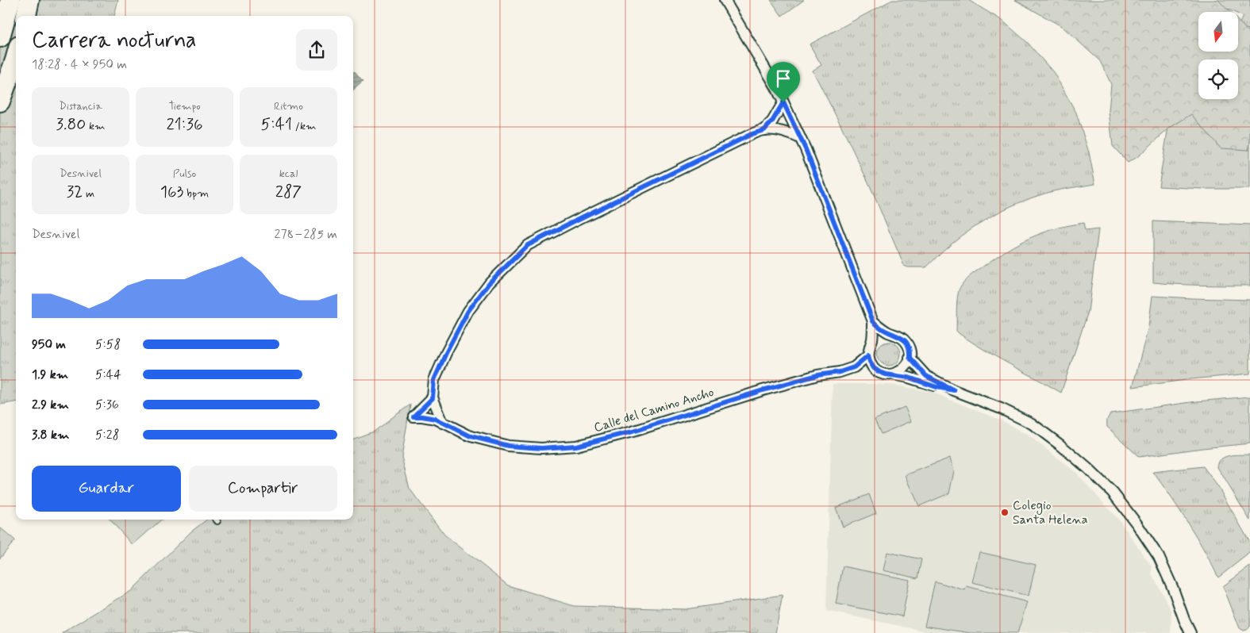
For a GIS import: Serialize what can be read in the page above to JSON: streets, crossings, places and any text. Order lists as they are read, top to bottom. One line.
{"streets":{"street":["Calle del Camino Ancho"]},"places":["Colegio Santa Helena"],"north":"bottom","page":{"heading":["Carrera nocturna","18:28 · 4 × 950 m"],"stats":[["Distancia","3.80 km"],["Tiempo","21:36"],["Ritmo","5:41 /km"],["Desnivel","32 m"],["Pulso","163 bpm"],["kcal","287"]],"chart":["Desnivel","278–285 m"],"list":[{"name":"950 m","note":"5:58"},{"name":"1.9 km","note":"5:44"},{"name":"2.9 km","note":"5:36"},{"name":"3.8 km","note":"5:28"}],"buttons":["Guardar","Compartir"]}}
